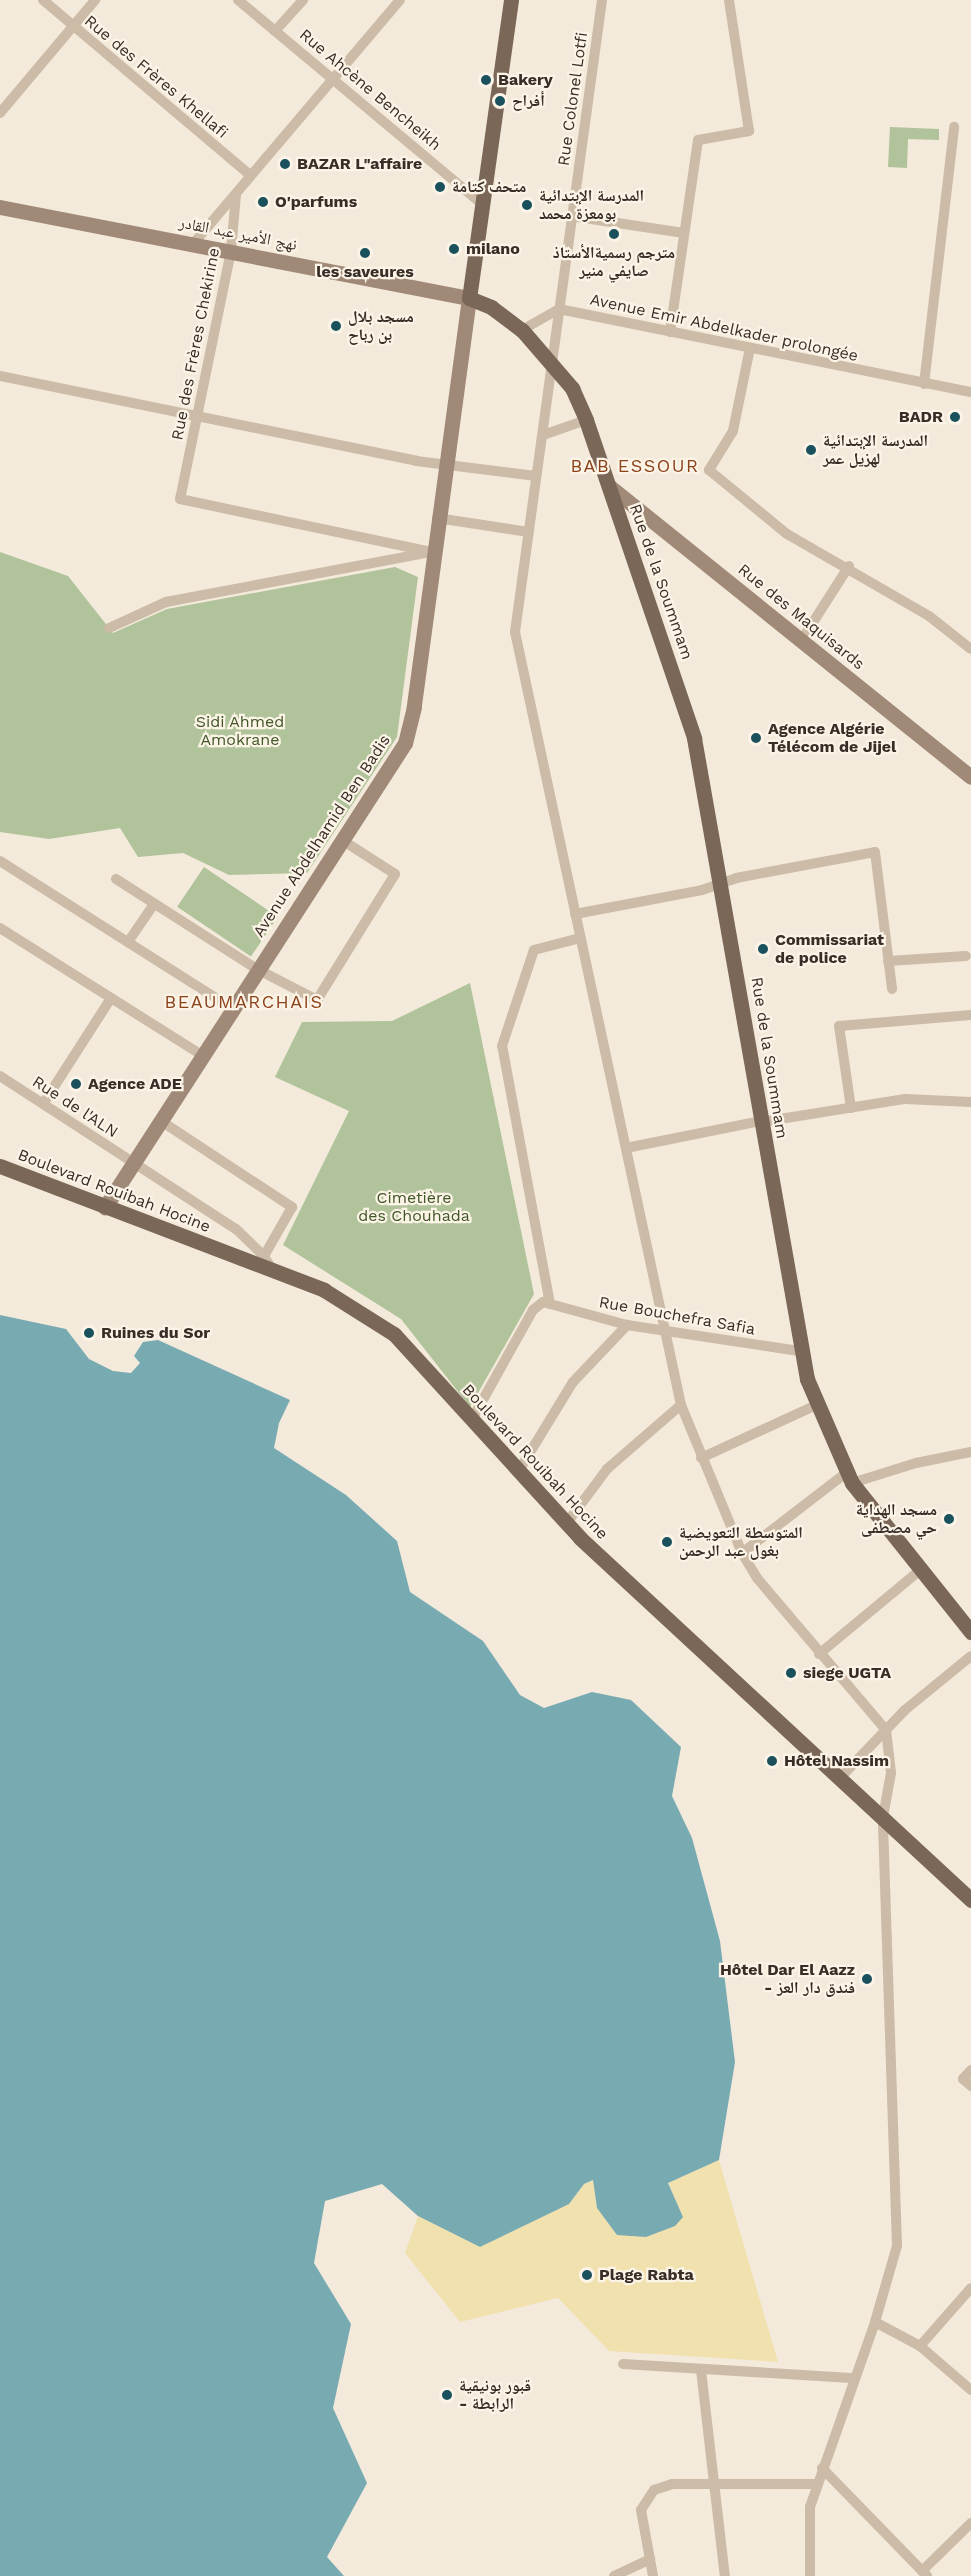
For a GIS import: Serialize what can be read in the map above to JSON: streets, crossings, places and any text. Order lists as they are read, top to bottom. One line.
{"streets":{"main road":["نهج الأمير عبد القادر","Rue de la Soummam","Rue des Maquisards","Avenue Abdelhamid Ben Badis","Boulevard Rouibah Hocine"],"street":["Rue des Frères Khellafi","Rue Ahcène Bencheikh","Rue Colonel Lotfi","Avenue Emir Abdelkader prolongée","Rue des Frères Chekirine","Rue de l'ALN","Rue Bouchefra Safia"]},"crossings":[["Rue des Frères Khellafi","Rue des Frères Chekirine"],["Rue Ahcène Bencheikh","Rue des Frères Chekirine"],["Rue Colonel Lotfi","Avenue Emir Abdelkader prolongée"],["Rue Colonel Lotfi","Rue de la Soummam"],["Rue Colonel Lotfi","Rue Bouchefra Safia"],["نهج الأمير عبد القادر","Rue des Frères Chekirine"],["نهج الأمير عبد القادر","Rue de la Soummam"],["نهج الأمير عبد القادر","Avenue Abdelhamid Ben Badis"],["Rue des Frères Chekirine","Avenue Abdelhamid Ben Badis"],["Rue de la Soummam","Rue des Maquisards"],["Rue de la Soummam","Avenue Abdelhamid Ben Badis"],["Rue de la Soummam","Rue Bouchefra Safia"],["Avenue Abdelhamid Ben Badis","Rue de l'ALN"],["Avenue Abdelhamid Ben Badis","Boulevard Rouibah Hocine"],["Rue de l'ALN","Boulevard Rouibah Hocine"]],"districts":["BAB ESSOUR","BEAUMARCHAIS"],"parks":["Sidi Ahmed Amokrane","Cimetière des Chouhada"],"places":["Bakery","أفراح","BAZAR L\"affaire","متحف كتامة","O'parfums","المدرسة الإبتدائية بومعزة محمد","مترجم رسميةالأستاذ صايفي منير","milano","les saveures","مسجد بلال بن رباح","BADR","المدرسة الإبتدائية لهزيل عمر","Agence Algérie Télécom de Jijel","Commissariat de police","Agence ADE","Ruines du Sor","مسجد الهداية حي مصطفى","المتوسطة التعويضية بغول عبد الرحمن","siege UGTA","Hôtel Nassim","Hôtel Dar El Aazz - فندق دار العز","Plage Rabta","قبور بونيقية - الرابطة"]}
